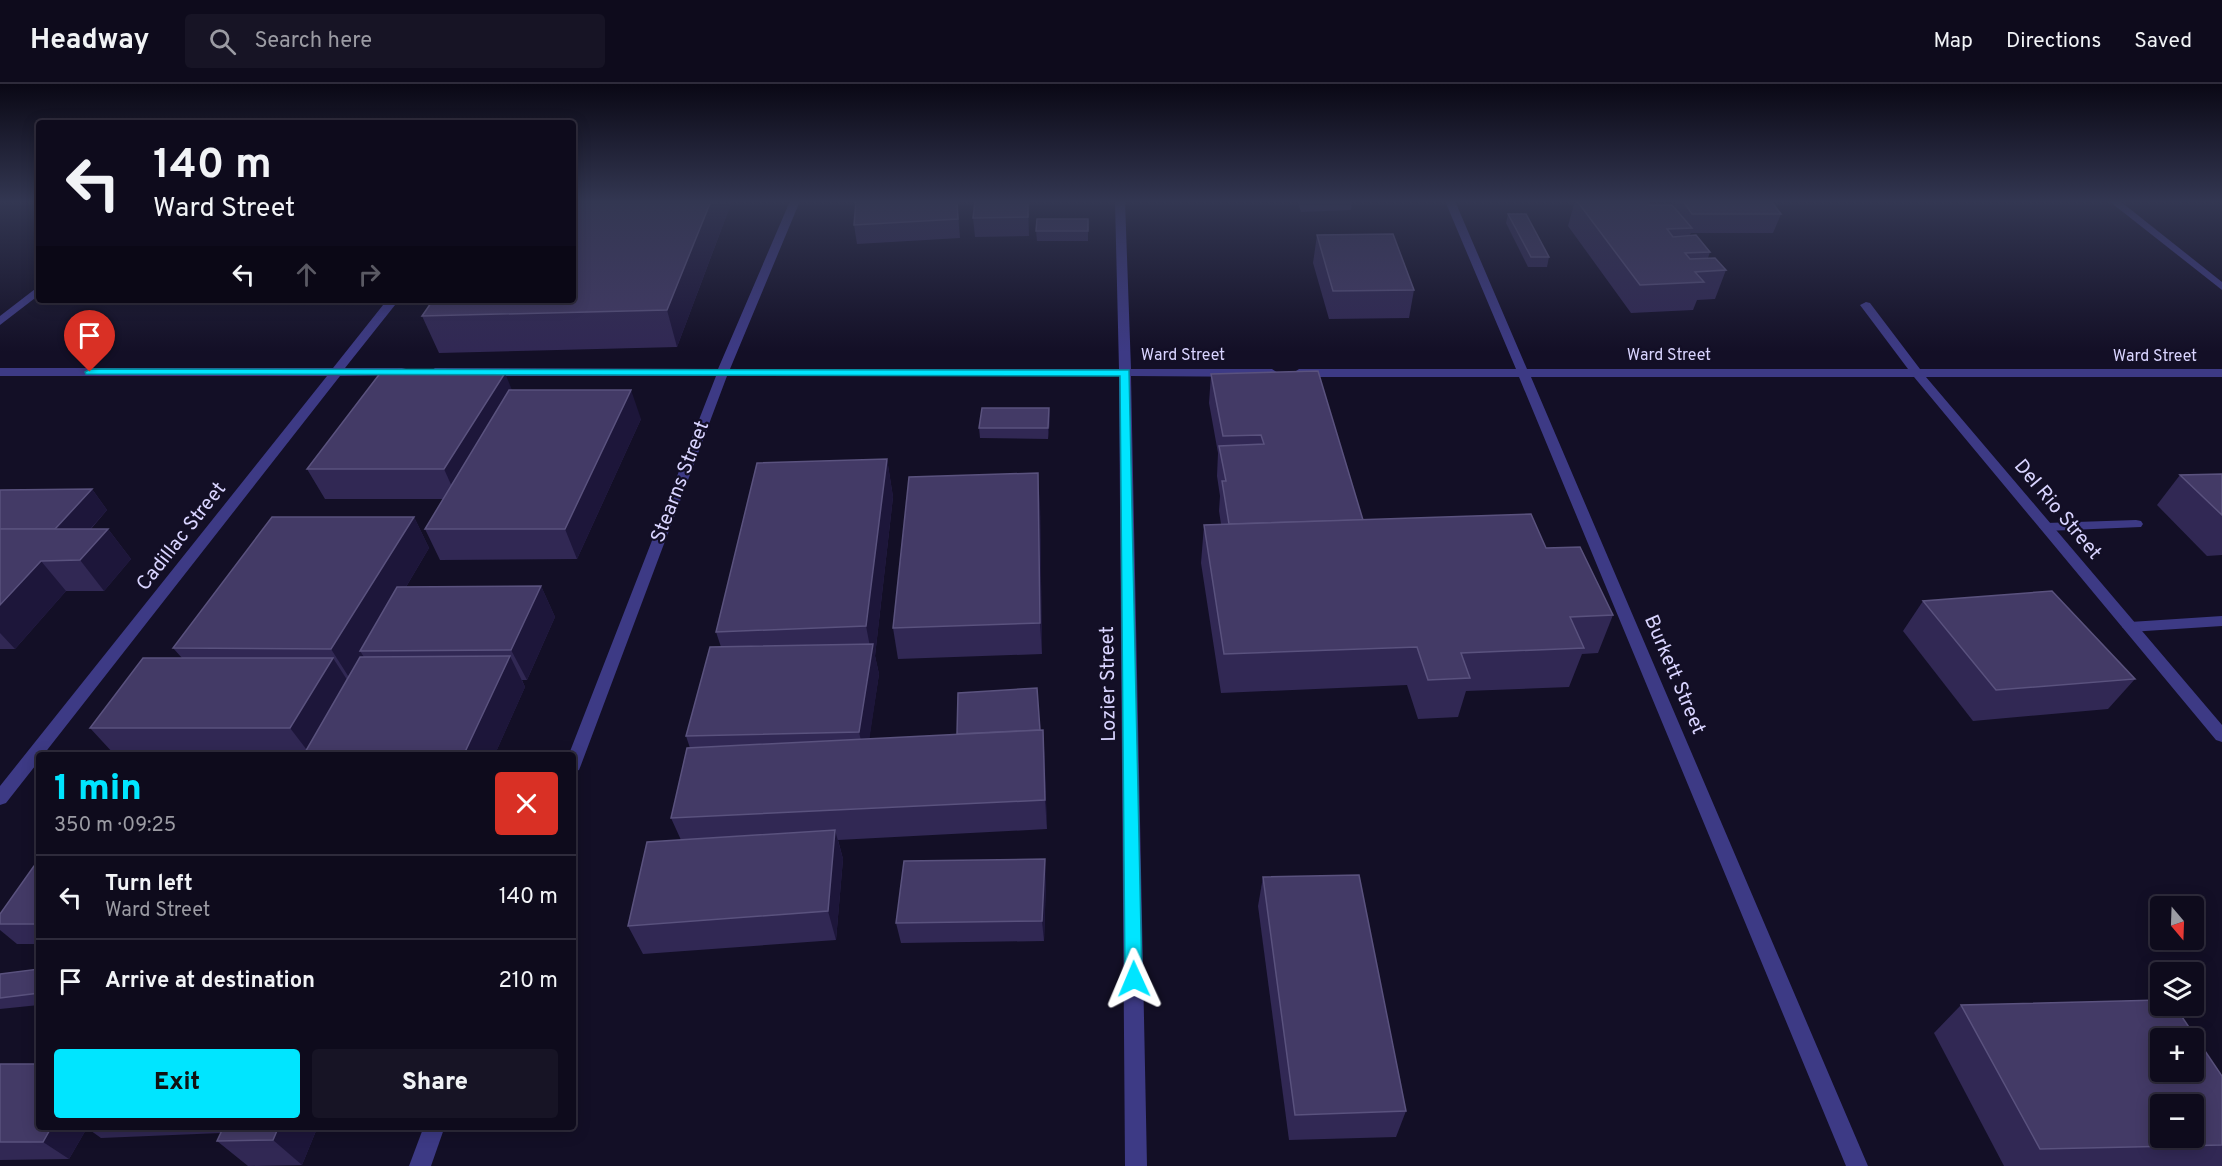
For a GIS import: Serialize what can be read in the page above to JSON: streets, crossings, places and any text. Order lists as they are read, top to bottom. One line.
{"streets":{"street":["Ward Street","Stearns Street","Del Rio Street","Cadillac Street","Burkett Street","Lozier Street"]},"crossings":[["Ward Street","Stearns Street"],["Ward Street","Del Rio Street"],["Ward Street","Cadillac Street"],["Ward Street","Burkett Street"],["Ward Street","Lozier Street"]],"north":"bottom","page":{"header":"Headway","search":"Search here","nav":["Map","Directions","Saved"],"turn":["140 m","Ward Street"],"heading":["1 min","350 m · 09:25"],"list":[{"name":"Turn left","note":"Ward Street","value":"140 m"},{"name":"Arrive at destination","value":"210 m"}],"map_buttons":["+","−"],"buttons":["Exit","Share"]}}
